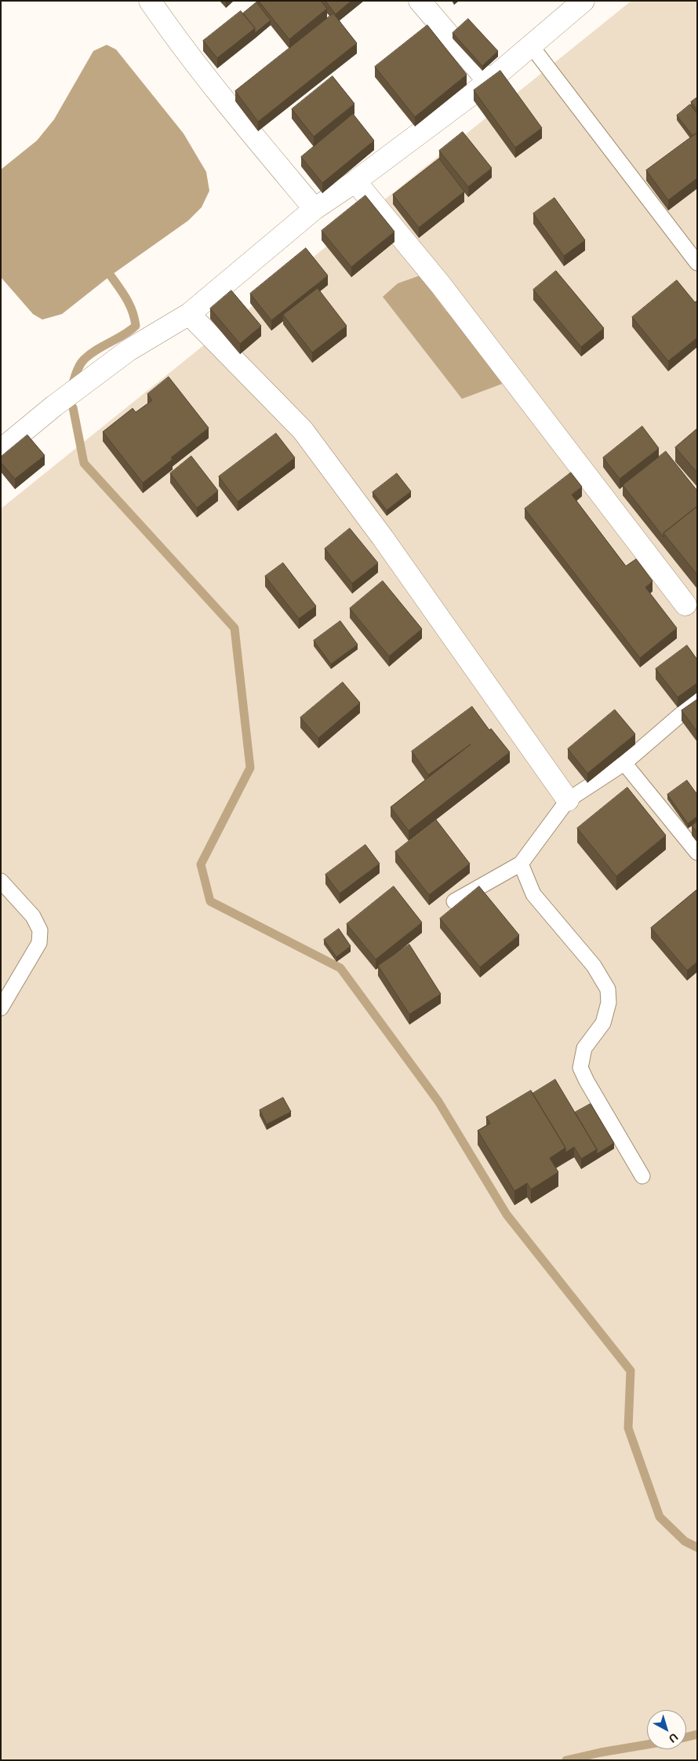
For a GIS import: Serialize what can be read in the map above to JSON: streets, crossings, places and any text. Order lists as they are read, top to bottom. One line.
{"north":"bottom right"}
